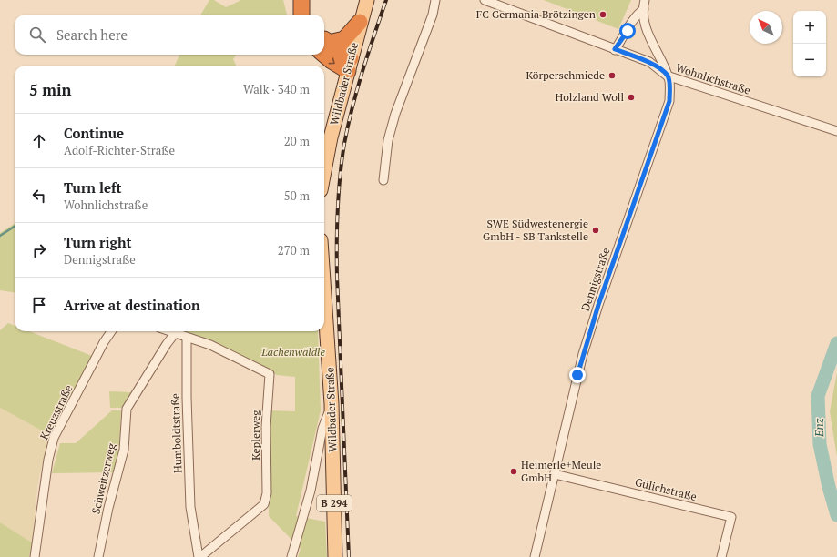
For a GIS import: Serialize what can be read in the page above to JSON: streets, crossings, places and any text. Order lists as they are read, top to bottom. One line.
{"streets":{"main road":["Wildbader Straße","B 294"],"street":["Wohnlichstraße","Dennigstraße","Kreuzstraße","Humboldtstraße","Keplerweg","Schweitzerweg","Gülichstraße"]},"crossings":[["Wohnlichstraße","Dennigstraße"],["Dennigstraße","Gülichstraße"],["Humboldtstraße","Keplerweg"]],"water":["Enz"],"parks":["Lachenwäldle"],"places":["FC Germania Brötzingen","Körperschmiede","Holzland Woll","SWE Südwestenergie GmbH - SB Tankstelle","Heimerle+Meule GmbH"],"north":"top left","page":{"map_buttons":["+","−"],"search":"Search here","heading":["5 min","Walk · 340 m"],"list":[["Continue","Adolf-Richter-Straße","20 m"],["Turn left","Wohnlichstraße","50 m"],["Turn right","Dennigstraße","270 m"],"Arrive at destination"]}}
